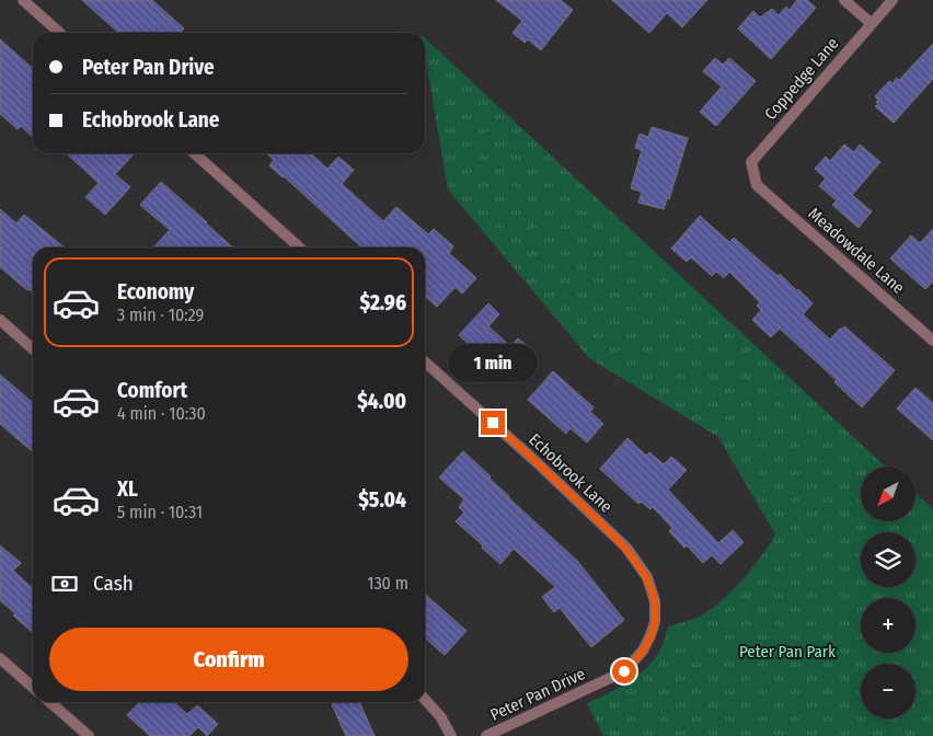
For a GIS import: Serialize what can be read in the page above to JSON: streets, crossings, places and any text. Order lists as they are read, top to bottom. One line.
{"streets":{"street":["Coppedge Lane","Meadowdale Lane","Echobrook Lane","Peter Pan Drive"]},"crossings":[["Coppedge Lane","Meadowdale Lane"],["Echobrook Lane","Peter Pan Drive"]],"parks":["Peter Pan Park"],"north":"bottom left","page":{"banner":["Peter Pan Drive","Echobrook Lane"],"list":[{"name":"Economy","note":"3 min · 10:29","value":"$2.96"},{"name":"Comfort","note":"4 min · 10:30","value":"$4.00"},{"name":"XL","note":"5 min · 10:31","value":"$5.04"}],"bubble":"1 min","map_buttons":["+","−"],"pay":["Cash","130 m"],"buttons":"Confirm"}}
